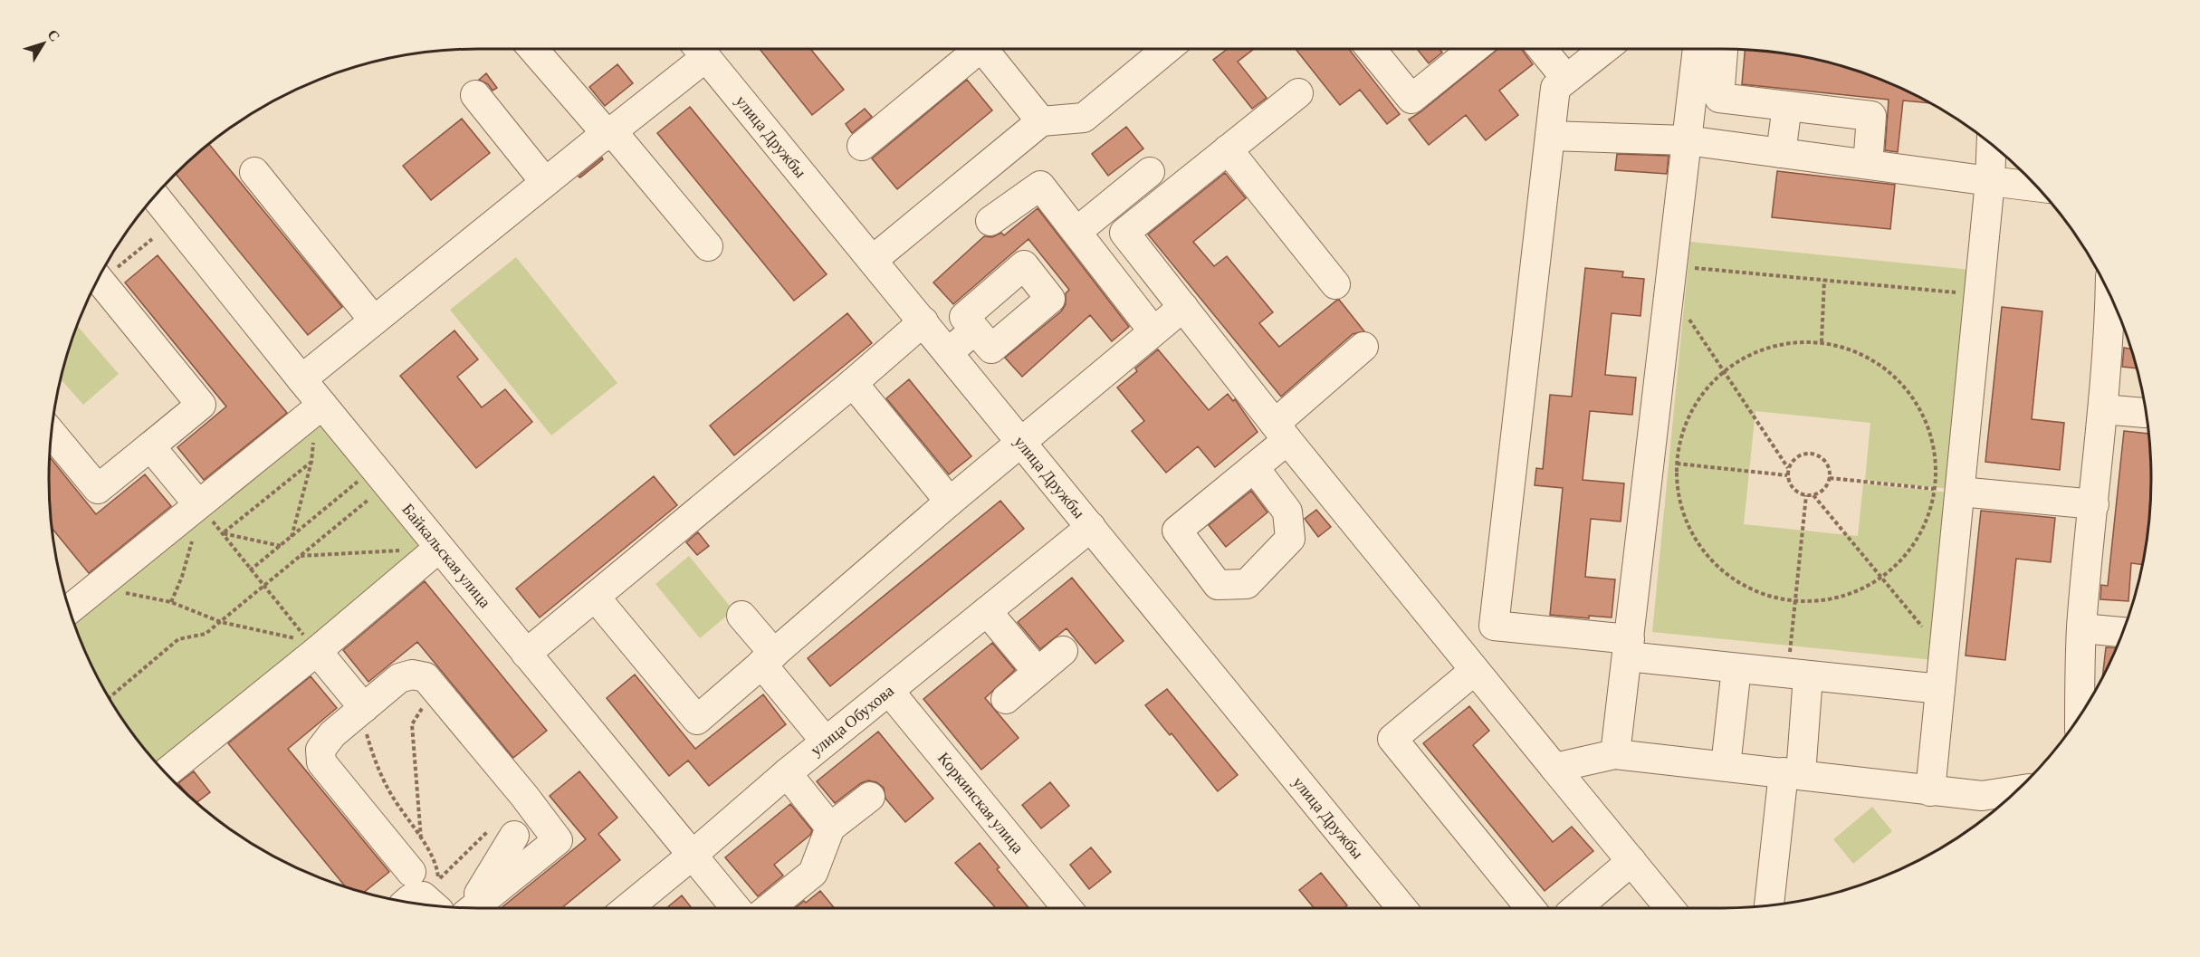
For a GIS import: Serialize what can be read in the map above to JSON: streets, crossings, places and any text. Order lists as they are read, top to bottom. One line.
{"streets":{"street":["улица Дружбы","Байкальская улица","улица Обухова","Коркинская улица"]},"crossings":[["улица Дружбы","улица Обухова"],["Байкальская улица","улица Обухова"],["улица Обухова","Коркинская улица"]],"north":"top right"}
